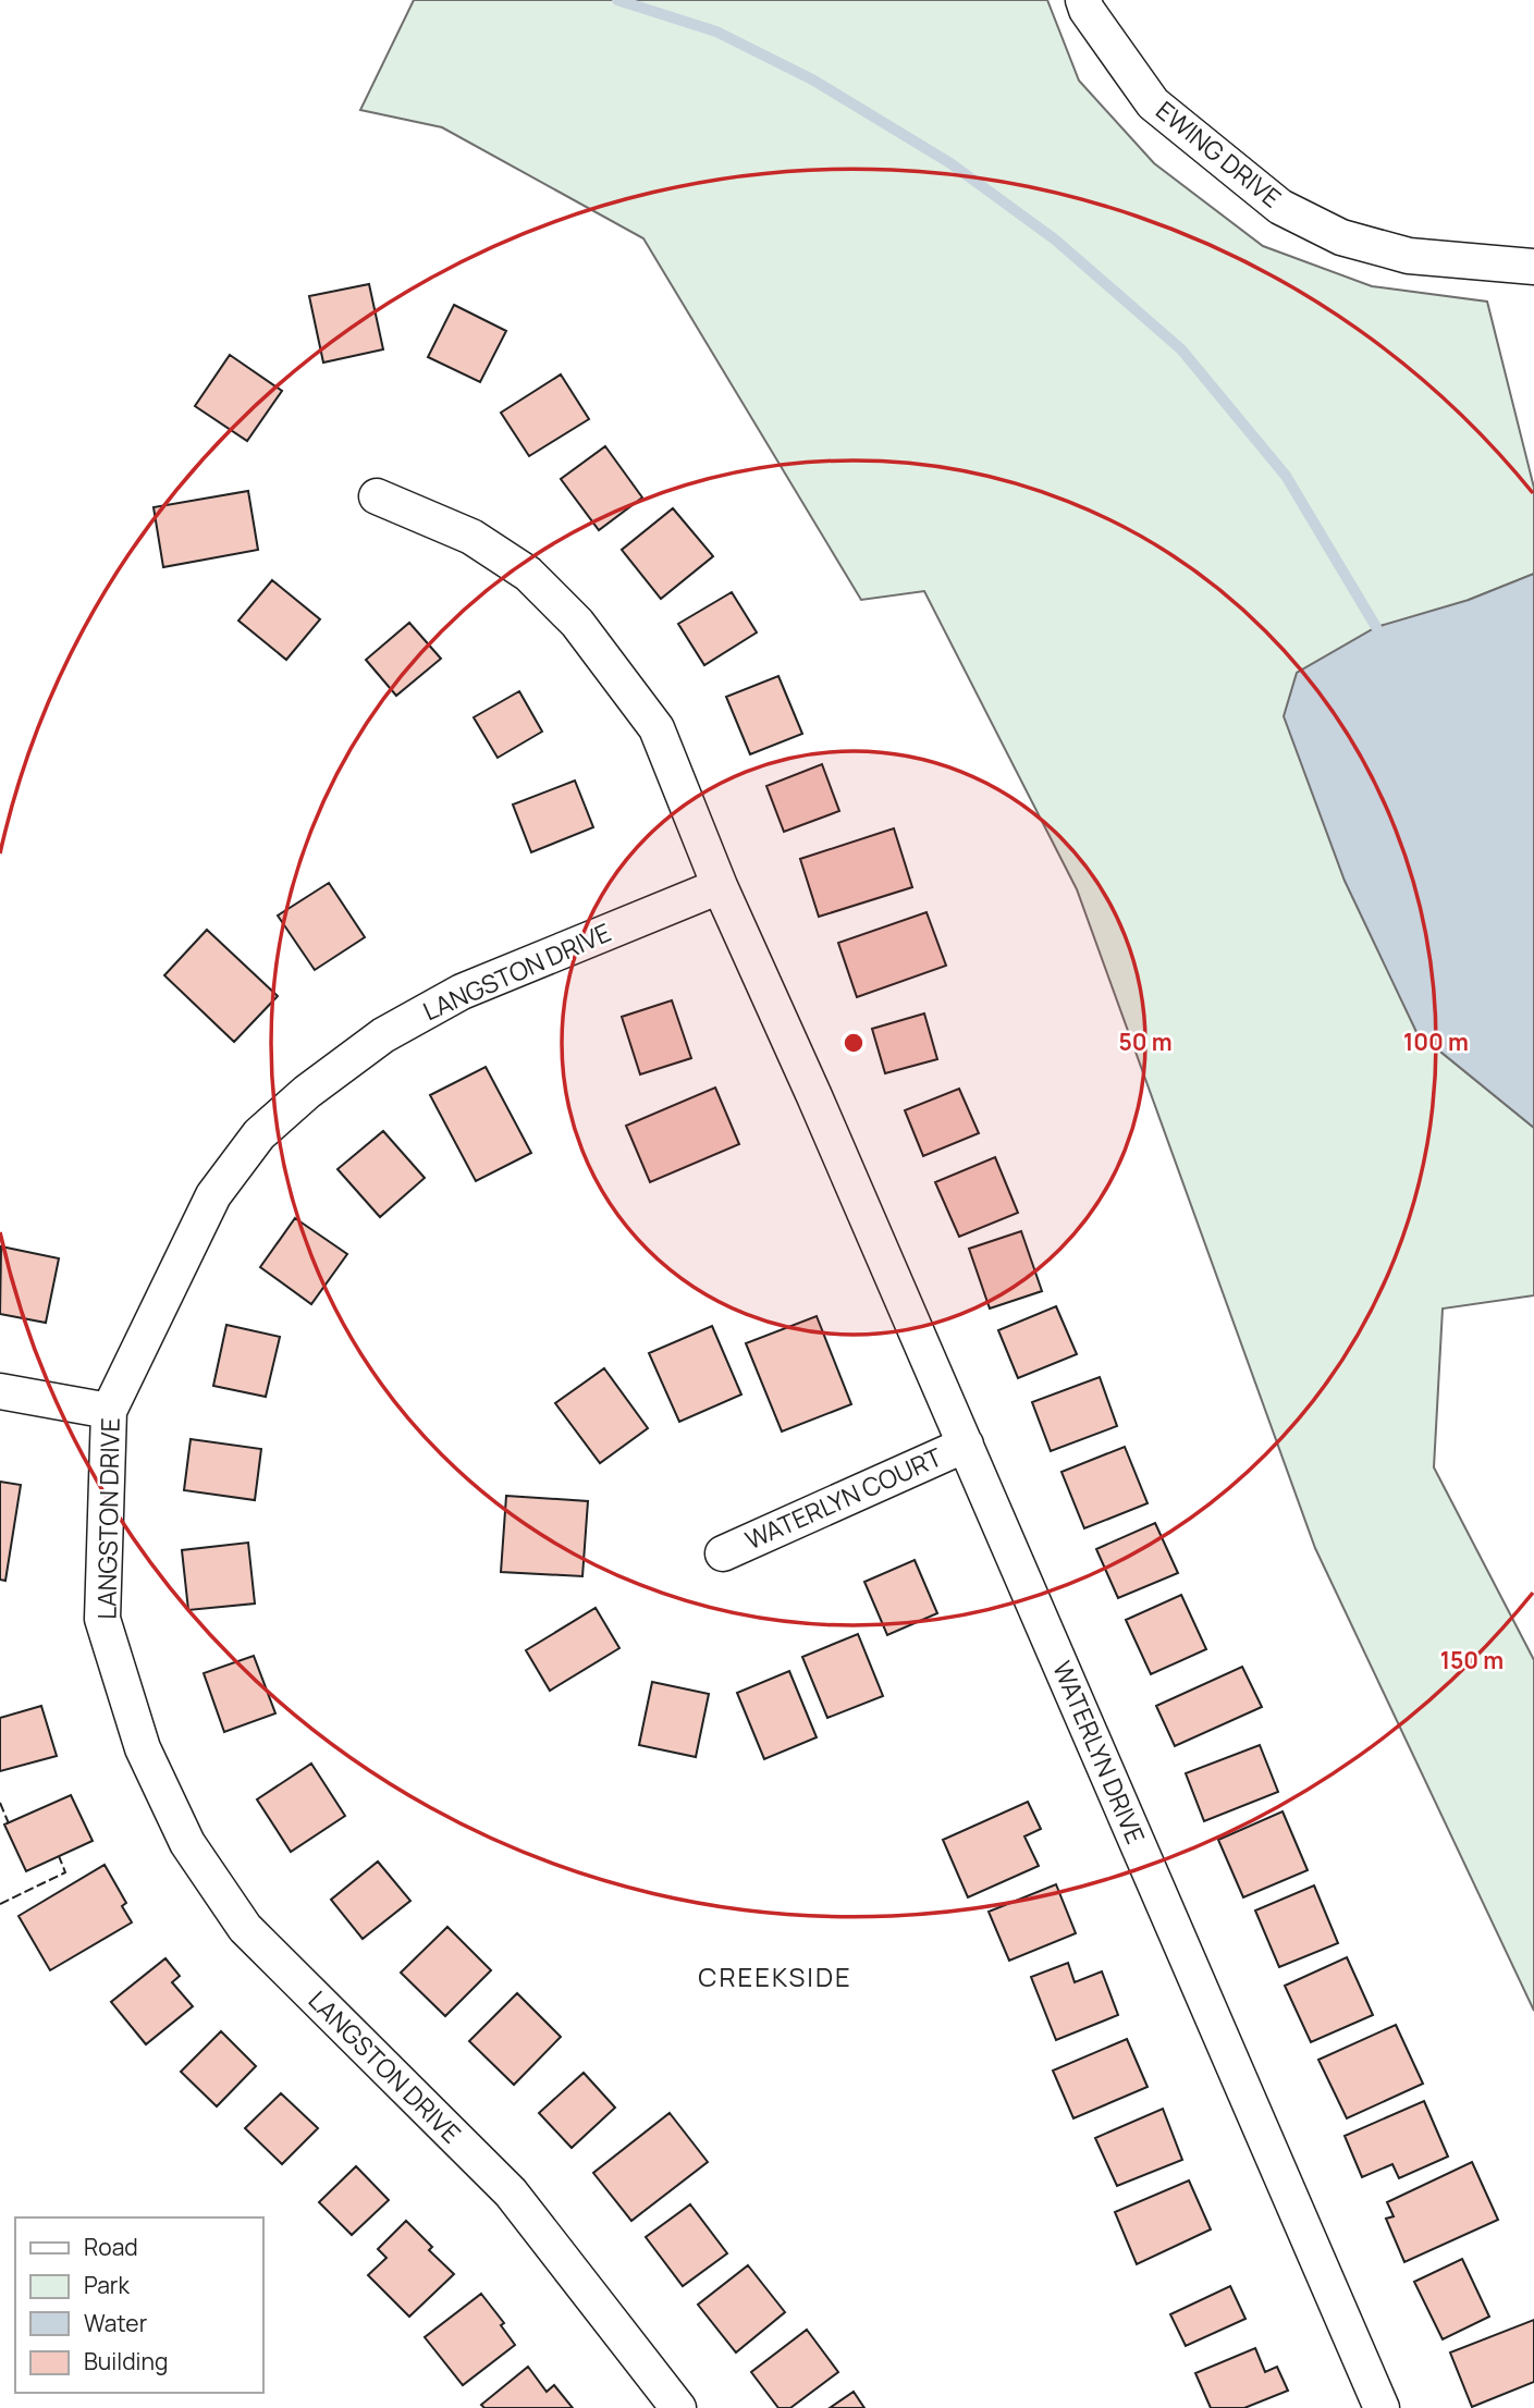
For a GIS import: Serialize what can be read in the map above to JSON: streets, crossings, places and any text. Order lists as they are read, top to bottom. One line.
{"streets":{"street":["EWING DRIVE","LANGSTON DRIVE","WATERLYN COURT","WATERLYN DRIVE"]},"crossings":[["LANGSTON DRIVE","WATERLYN DRIVE"],["WATERLYN COURT","WATERLYN DRIVE"]],"districts":["CREEKSIDE"],"legend":["Road","Park","Water","Building"],"rings":["50 m","100 m","150 m"]}
